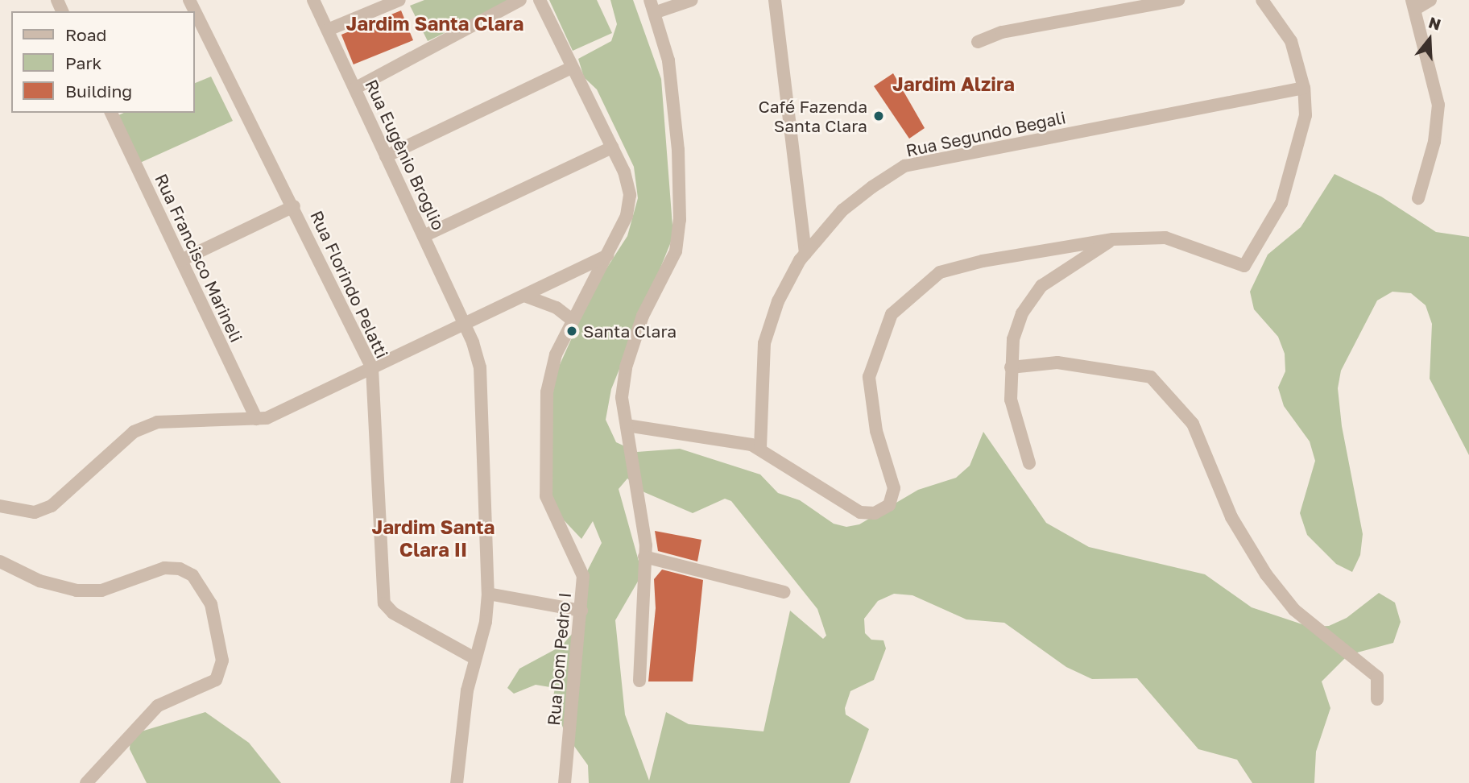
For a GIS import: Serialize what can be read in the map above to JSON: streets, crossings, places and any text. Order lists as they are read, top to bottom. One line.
{"streets":{"street":["Rua Segundo Begali","Rua Eugênio Broglio","Rua Francisco Marineli","Rua Florindo Pelatti","Rua Dom Pedro I"]},"crossings":[["Rua Eugênio Broglio","Rua Florindo Pelatti"]],"districts":["Jardim Santa Clara","Jardim Alzira","Jardim Santa Clara II"],"places":["Café Fazenda Santa Clara","Santa Clara"],"legend":["Road","Park","Building"],"north":"top"}
